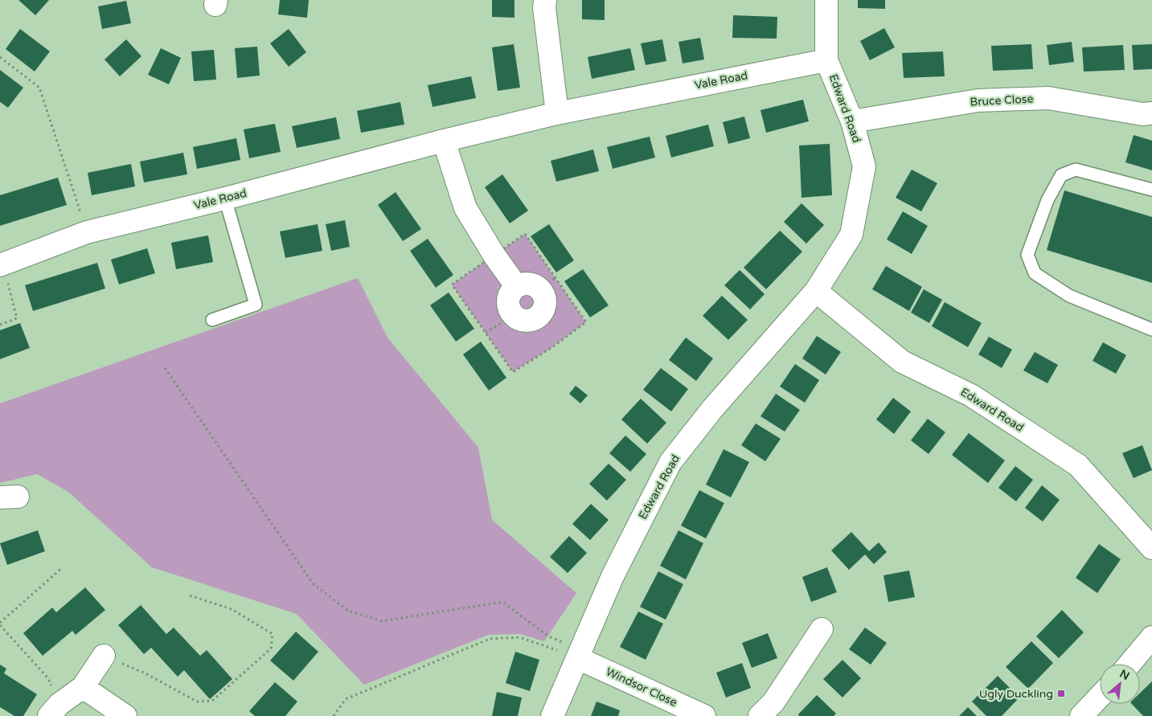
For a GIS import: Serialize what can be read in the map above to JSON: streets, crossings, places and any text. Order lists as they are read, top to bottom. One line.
{"streets":{"street":["Vale Road","Bruce Close","Edward Road","Windsor Close"]},"crossings":[["Vale Road","Edward Road"],["Bruce Close","Edward Road"],["Edward Road","Windsor Close"]],"places":{"transit":["Ugly Duckling"]},"north":"top right"}
